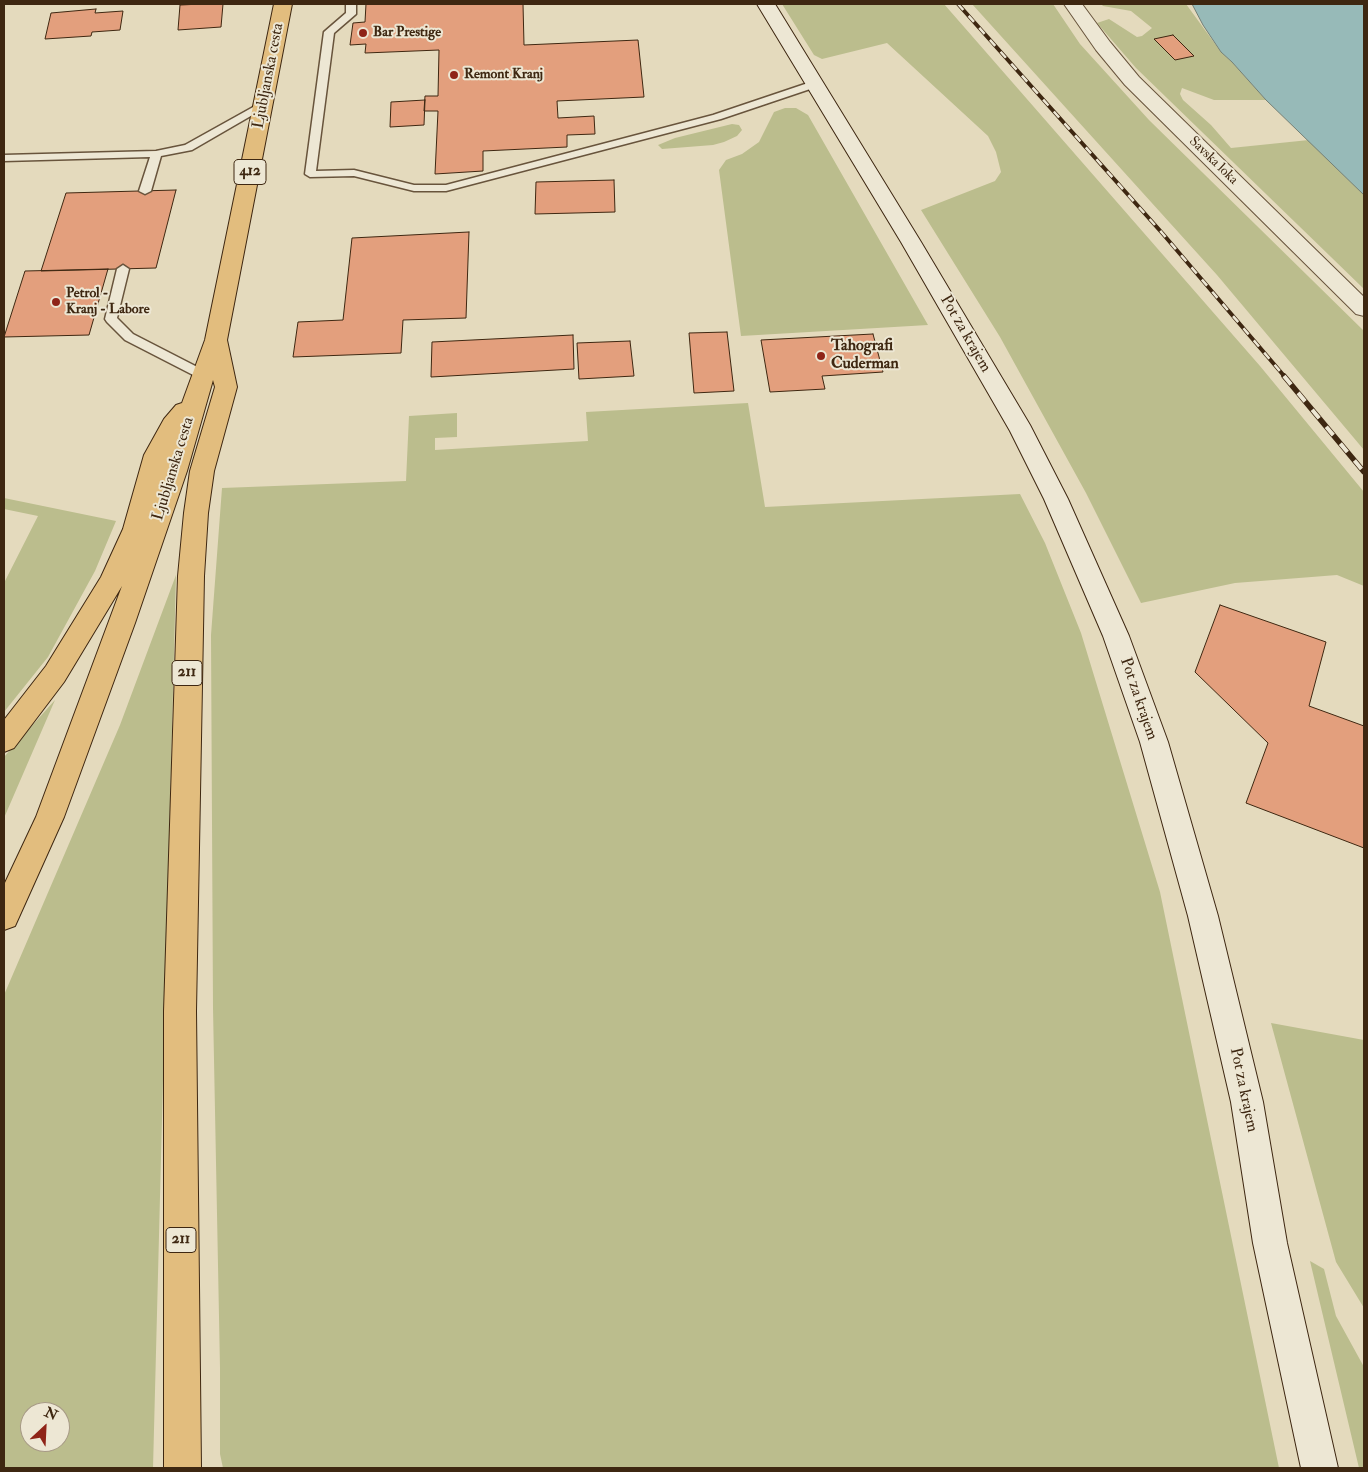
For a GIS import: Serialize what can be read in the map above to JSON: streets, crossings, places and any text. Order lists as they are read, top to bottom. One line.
{"streets":{"main road":["Ljubljanska cesta","412","211"],"street":["Savska loka","Pot za krajem"]},"crossings":[["Ljubljanska cesta","211"]],"places":["Bar Prestige","Remont Kranj","Petrol - Kranj - Labore","Tahografi Cuderman"],"north":"top right"}
